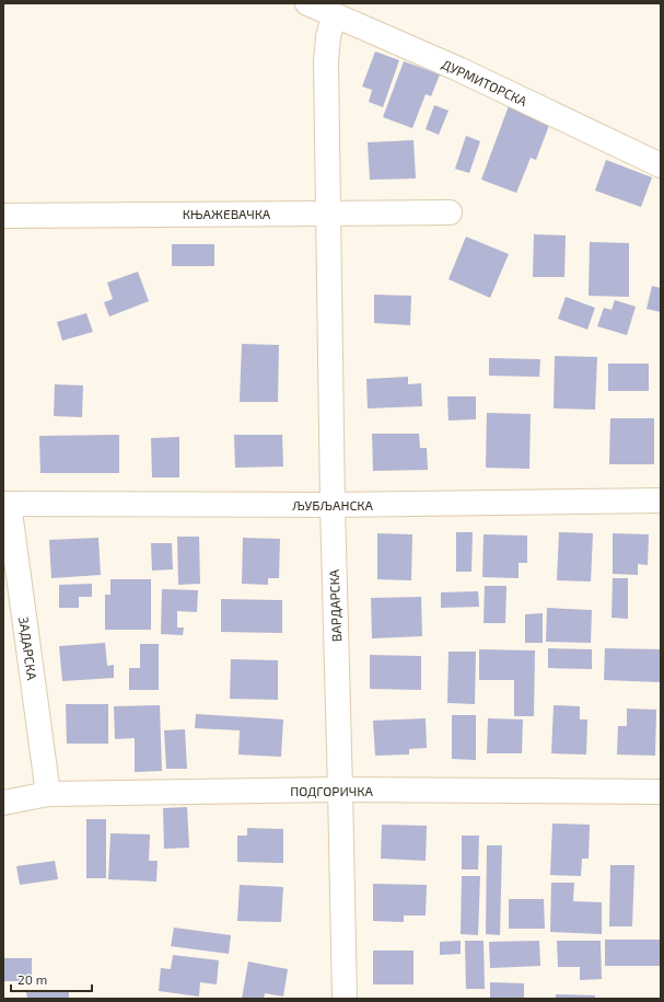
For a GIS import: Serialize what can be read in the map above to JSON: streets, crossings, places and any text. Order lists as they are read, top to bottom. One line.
{"streets":{"street":["ДУРМИТОРСКА","КЊАЖЕВАЧКА","ЉУБЉАНСКА","ВАРДАРСКА","ЗАДАРСКА","ПОДГОРИЧКА"]},"crossings":[["ДУРМИТОРСКА","ВАРДАРСКА"],["КЊАЖЕВАЧКА","ВАРДАРСКА"],["ЉУБЉАНСКА","ВАРДАРСКА"],["ЉУБЉАНСКА","ЗАДАРСКА"],["ВАРДАРСКА","ПОДГОРИЧКА"],["ЗАДАРСКА","ПОДГОРИЧКА"]],"scale_bar":"20 m"}
